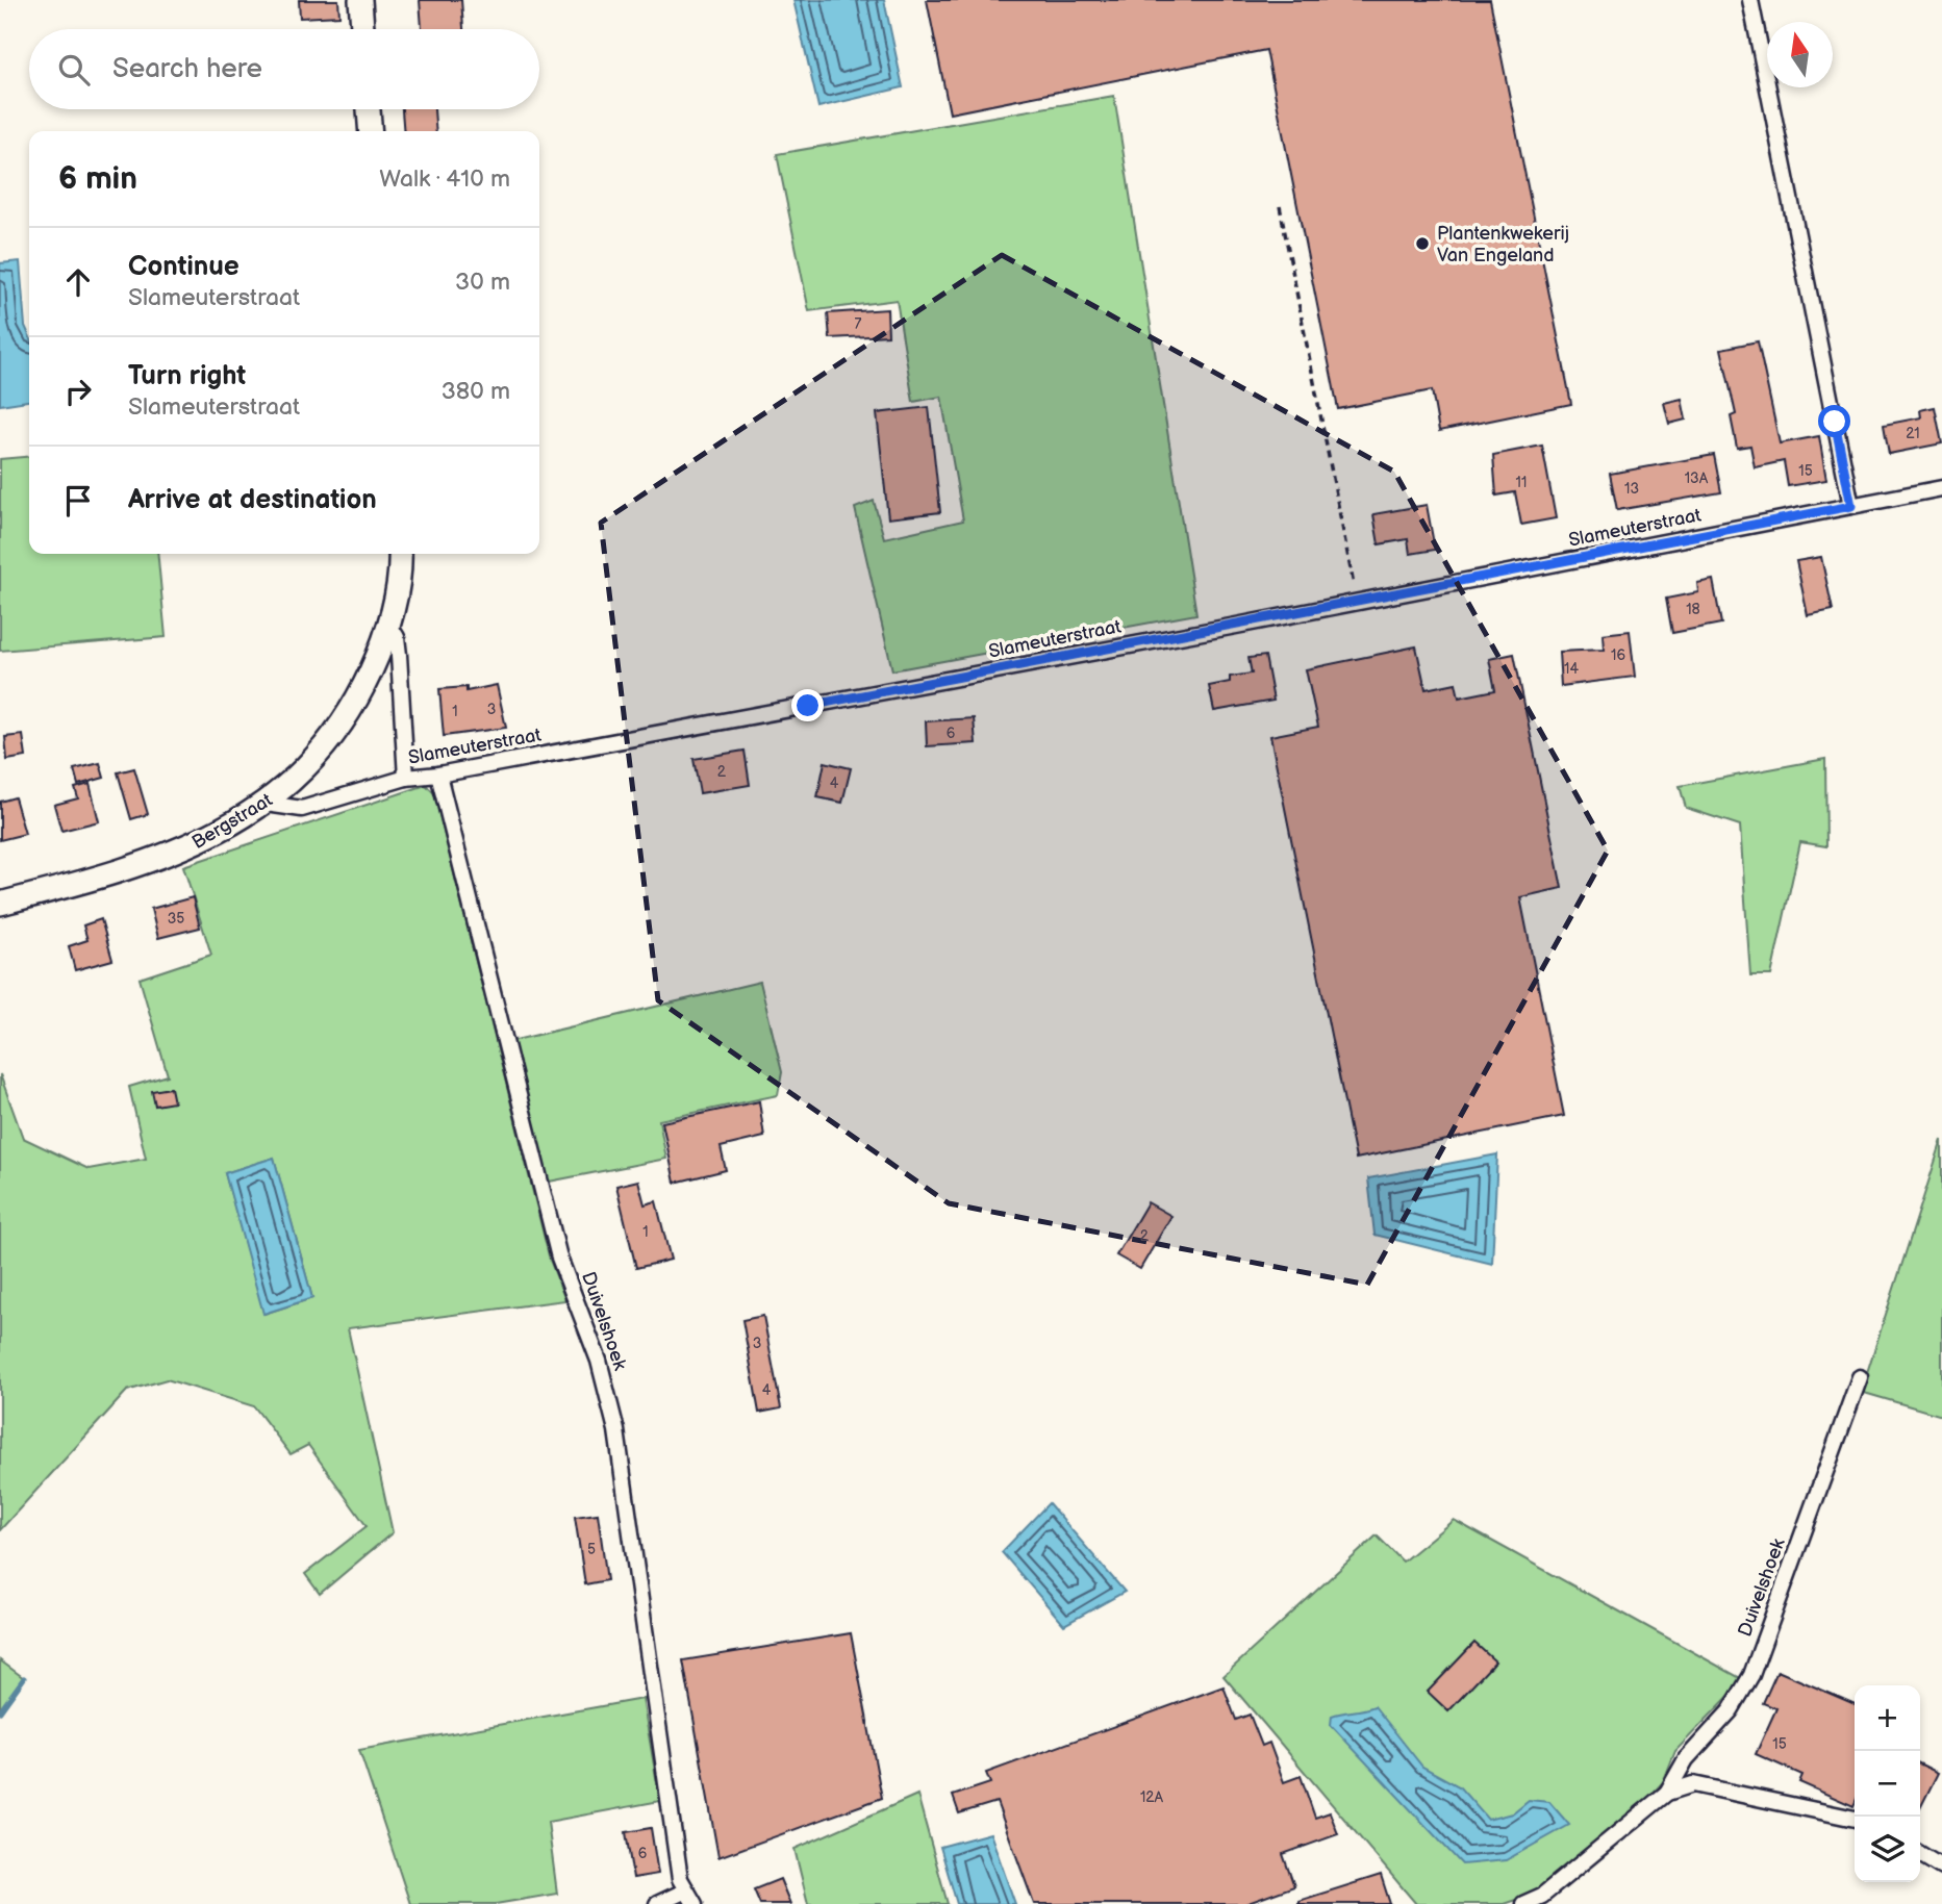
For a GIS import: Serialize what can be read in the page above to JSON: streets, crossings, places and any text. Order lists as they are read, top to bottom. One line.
{"streets":{"street":["Slameuterstraat","Bergstraat","Duivelshoek"]},"crossings":[["Slameuterstraat","Bergstraat"],["Slameuterstraat","Duivelshoek"]],"places":["Plantenkwekerij Van Engeland"],"house_numbers":["7","21","15","13A","11","13","18","16","14","3","1","6","2","4","35","1","2","3","4","5","15","12A","6"],"north":"top","page":{"search":"Search here","heading":["6 min","Walk · 410 m"],"list":[["Continue","Slameuterstraat","30 m"],["Turn right","Slameuterstraat","380 m"],"Arrive at destination"],"map_buttons":["+","−"]}}
